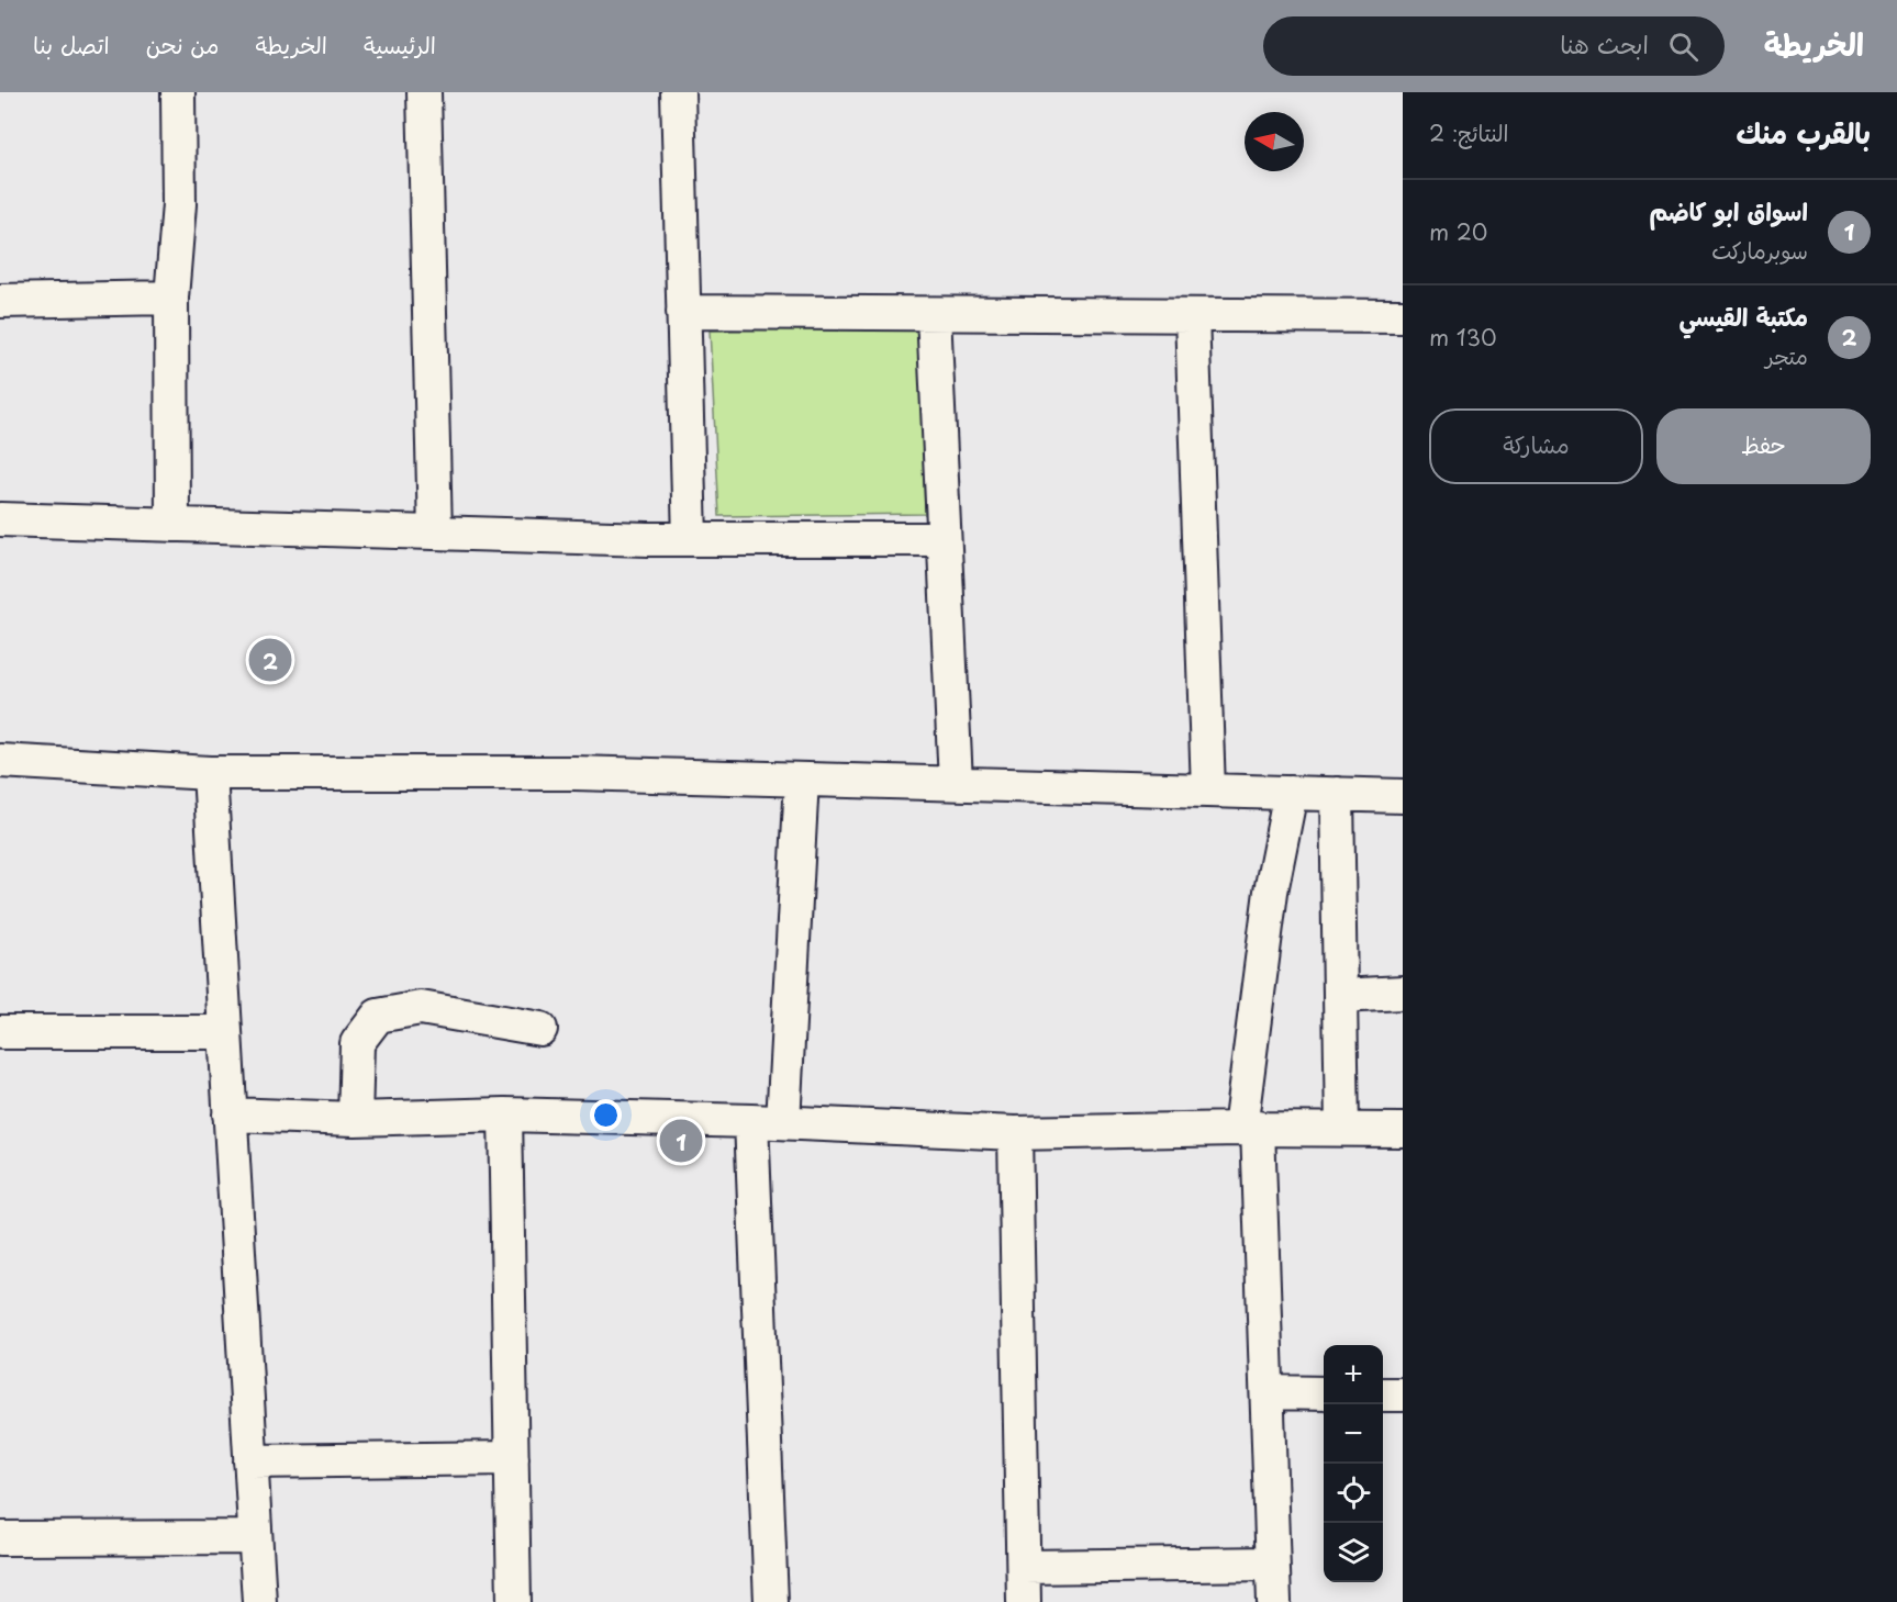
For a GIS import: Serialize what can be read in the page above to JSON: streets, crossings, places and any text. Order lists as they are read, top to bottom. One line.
{"north":"left","page":{"header":"الخريطة","search":"ابحث هنا","nav":["الرئيسية","الخريطة","من نحن","اتصل بنا"],"heading":["بالقرب منك","النتائج: 2"],"list":[{"mark":"1","name":"اسواق ابو كاضم","note":"سوبرماركت","value":"20 m"},{"mark":"2","name":"مكتبة القيسي","note":"متجر","value":"130 m"}],"buttons":["حفظ","مشاركة"],"pins":["2","1"],"map_buttons":["+","−"]}}
